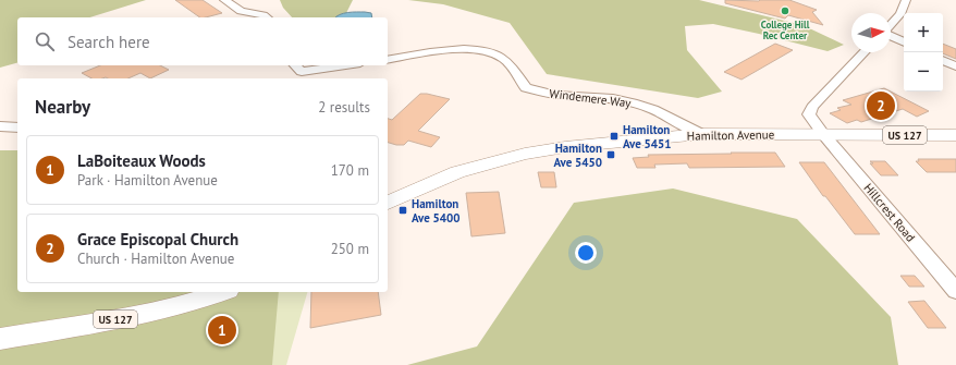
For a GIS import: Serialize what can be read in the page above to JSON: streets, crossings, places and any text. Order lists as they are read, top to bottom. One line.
{"streets":{"main road":["Hamilton Avenue","US 127"],"street":["Windemere Way","Hillcrest Road"]},"crossings":[["Windemere Way","Hamilton Avenue"],["Hamilton Avenue","Hillcrest Road"]],"places":{"other":["College Hill Rec Center"],"transit":["Hamilton Ave 5451","Hamilton Ave 5450","Hamilton Ave 5400"]},"north":"right","page":{"map_buttons":["+","−"],"search":"Search here","heading":["Nearby","2 results"],"pins":["2","1"],"list":[{"mark":"1","name":"LaBoiteaux Woods","note":"Park · Hamilton Avenue","value":"170 m"},{"mark":"2","name":"Grace Episcopal Church","note":"Church · Hamilton Avenue","value":"250 m"}]}}
